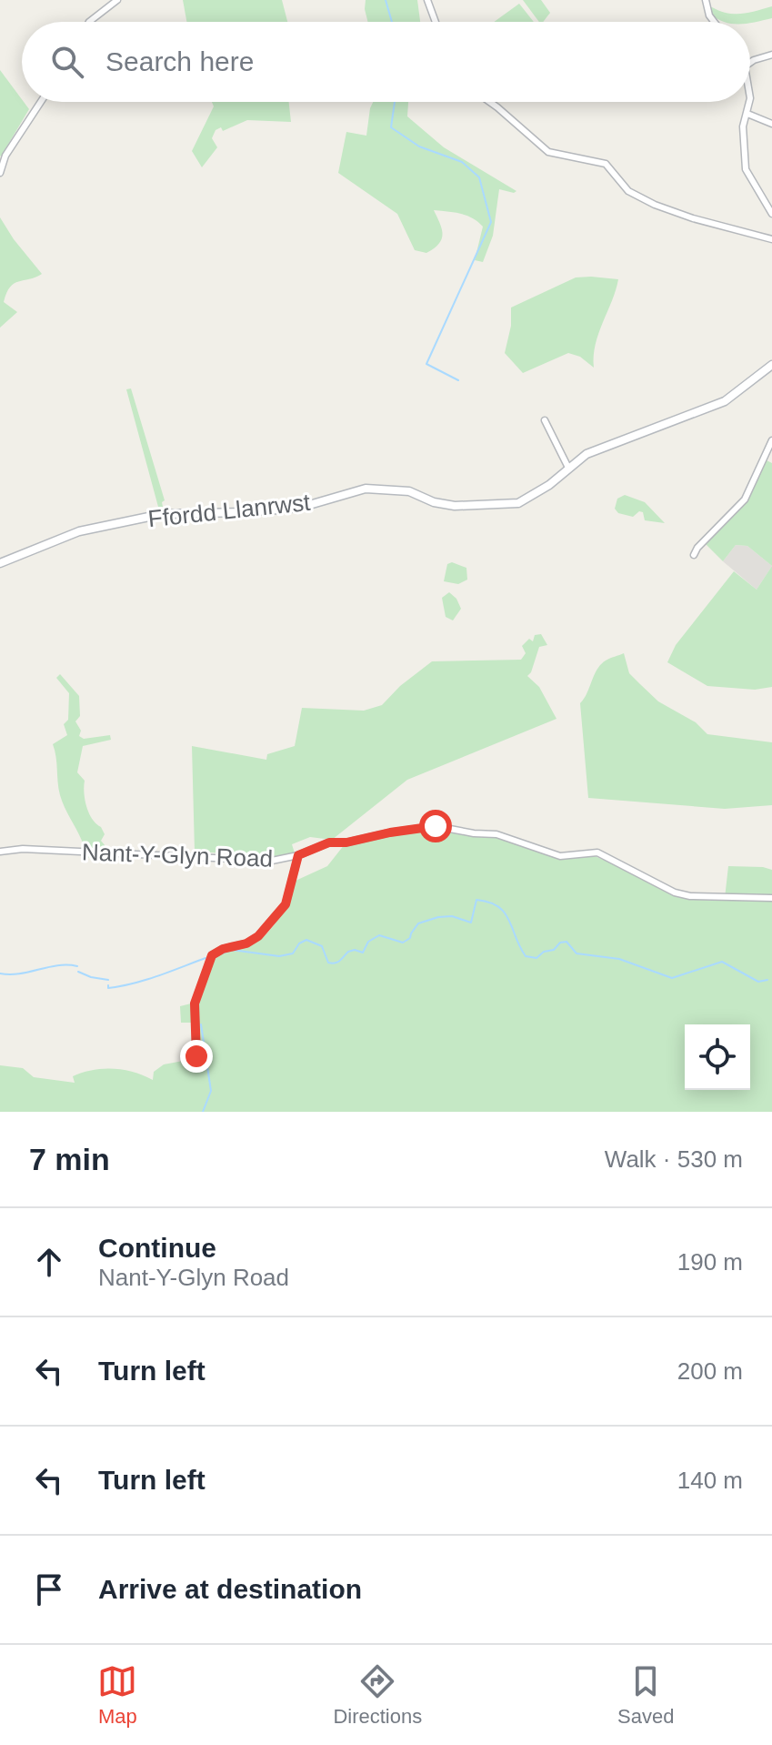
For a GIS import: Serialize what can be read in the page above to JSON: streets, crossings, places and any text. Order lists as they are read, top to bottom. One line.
{"streets":{"main road":["Ffordd Llanrwst"],"street":["Nant-Y-Glyn Road"]},"page":{"search":"Search here","heading":["7 min","Walk · 530 m"],"list":[["Continue","Nant-Y-Glyn Road","190 m"],["Turn left","200 m"],["Turn left","140 m"],"Arrive at destination"],"nav":["Map","Directions","Saved"]}}
